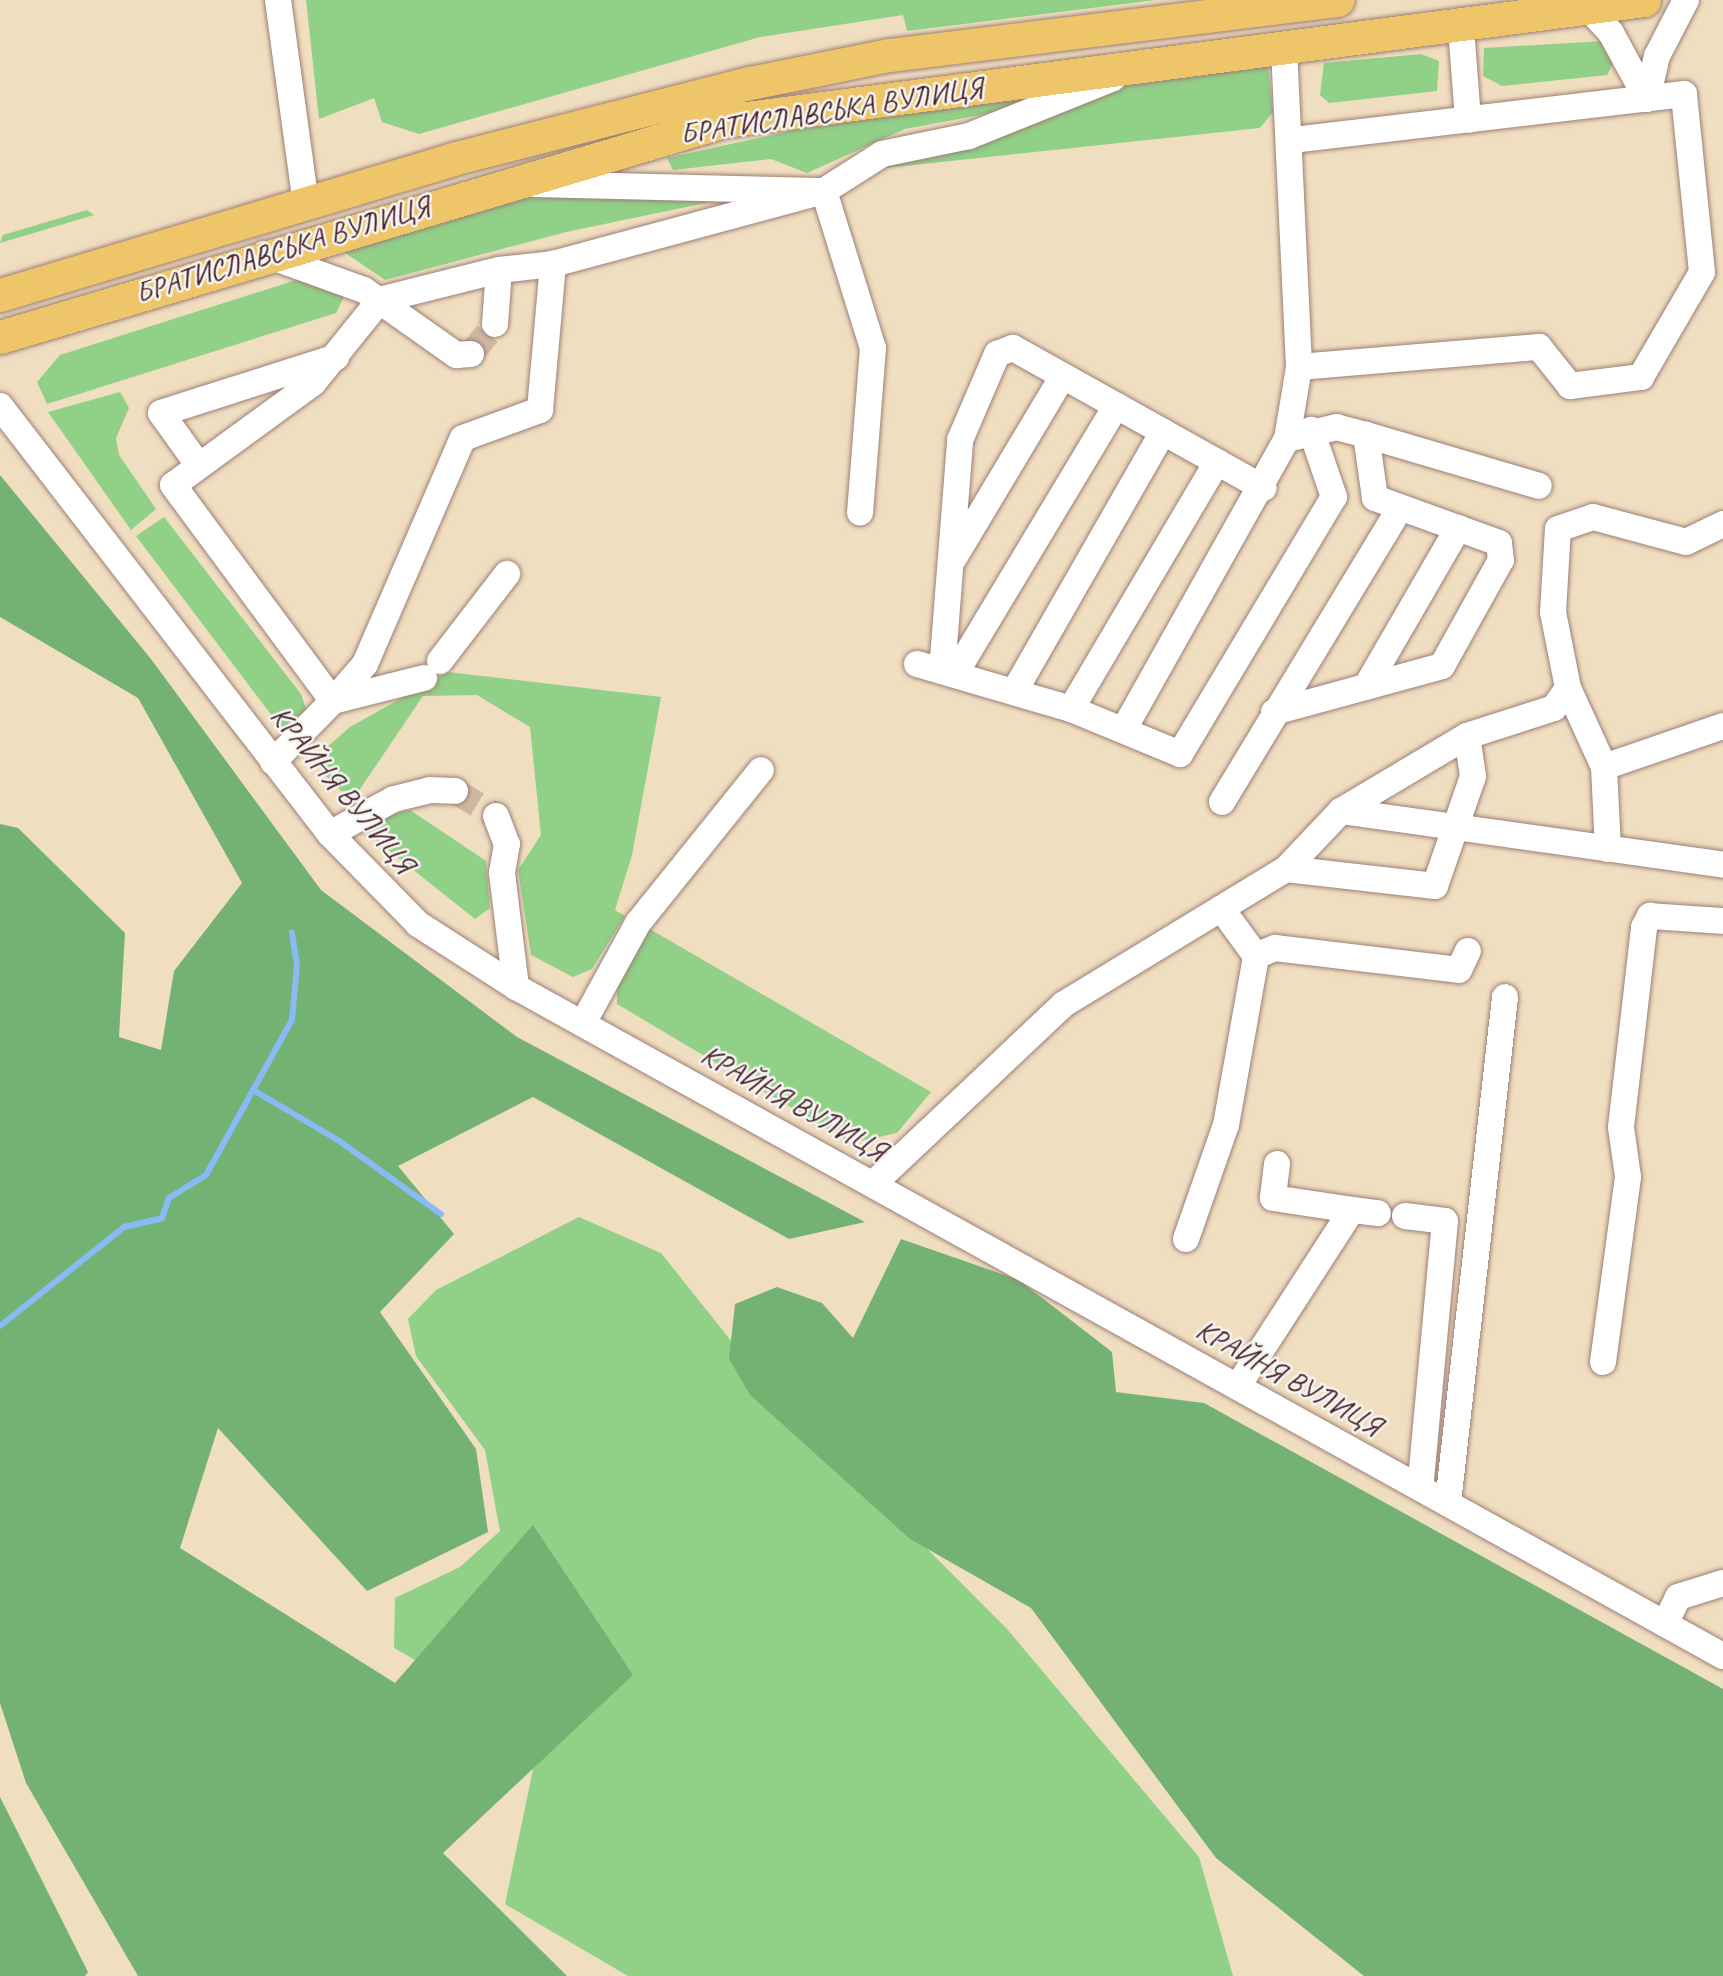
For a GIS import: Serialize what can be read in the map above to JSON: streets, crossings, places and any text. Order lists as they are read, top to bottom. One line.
{"streets":{"main road":["БРАТИСЛАВСЬКА ВУЛИЦЯ"],"street":["КРАЙНЯ ВУЛИЦЯ"]}}
